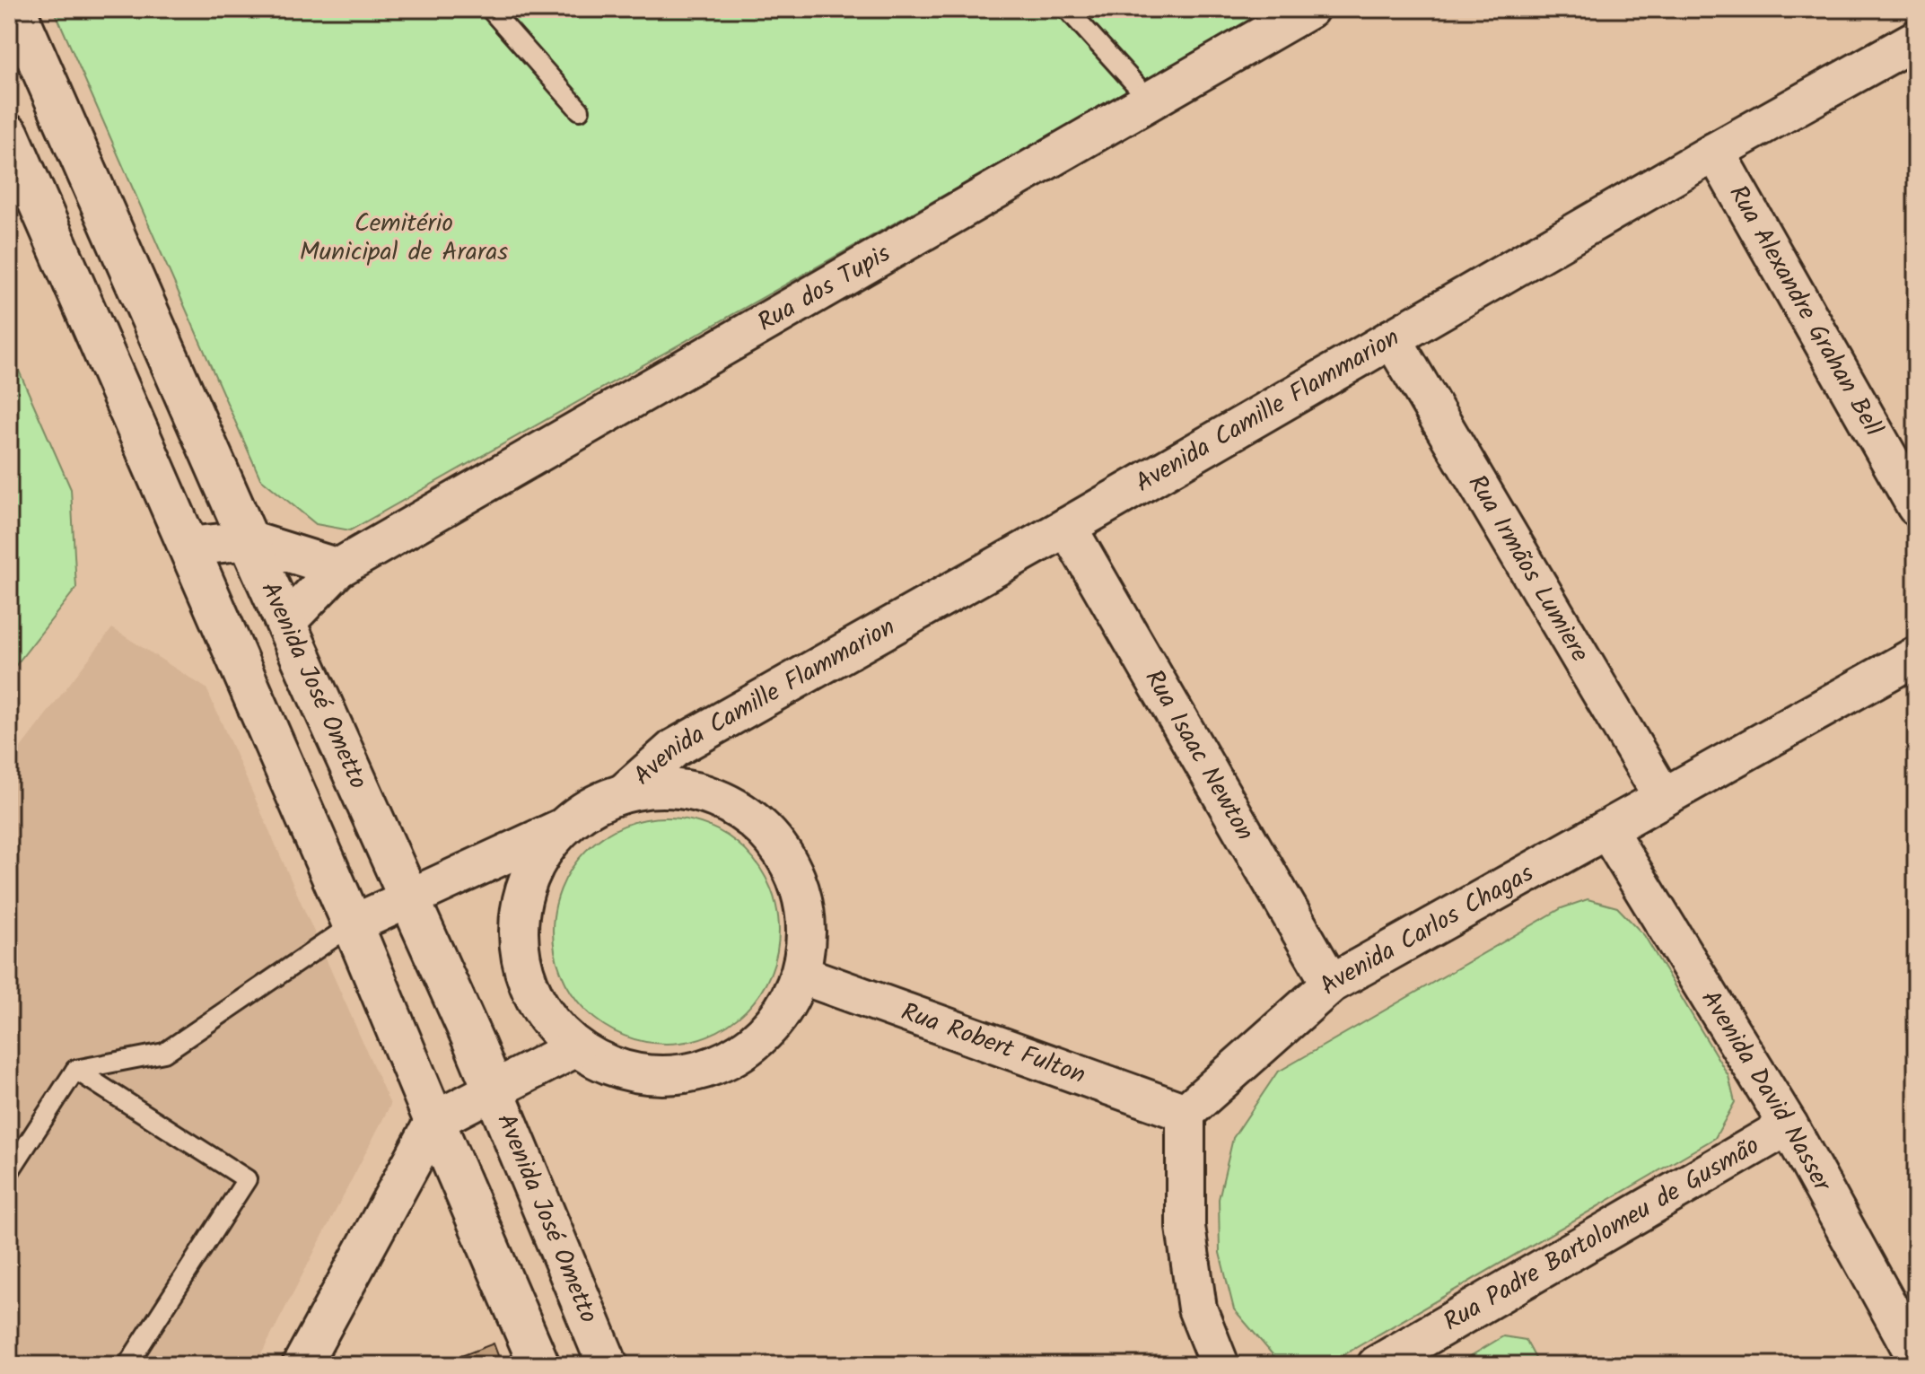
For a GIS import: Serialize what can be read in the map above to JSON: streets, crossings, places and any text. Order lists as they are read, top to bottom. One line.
{"streets":{"street":["Rua dos Tupis","Rua Alexandre Grahan Bell","Avenida Camille Flammarion","Rua Irmãos Lumiere","Avenida José Ometto","Rua Isaac Newton","Avenida Carlos Chagas","Rua Robert Fulton","Avenida David Nasser","Rua Padre Bartolomeu de Gusmão"]},"crossings":[["Rua dos Tupis","Avenida José Ometto"],["Rua Alexandre Grahan Bell","Avenida Camille Flammarion"],["Avenida Camille Flammarion","Rua Irmãos Lumiere"],["Avenida Camille Flammarion","Rua Isaac Newton"],["Rua Irmãos Lumiere","Avenida Carlos Chagas"],["Rua Isaac Newton","Avenida Carlos Chagas"],["Avenida Carlos Chagas","Rua Robert Fulton"],["Avenida Carlos Chagas","Avenida David Nasser"],["Avenida David Nasser","Rua Padre Bartolomeu de Gusmão"]],"parks":["Cemitério Municipal de Araras"]}
